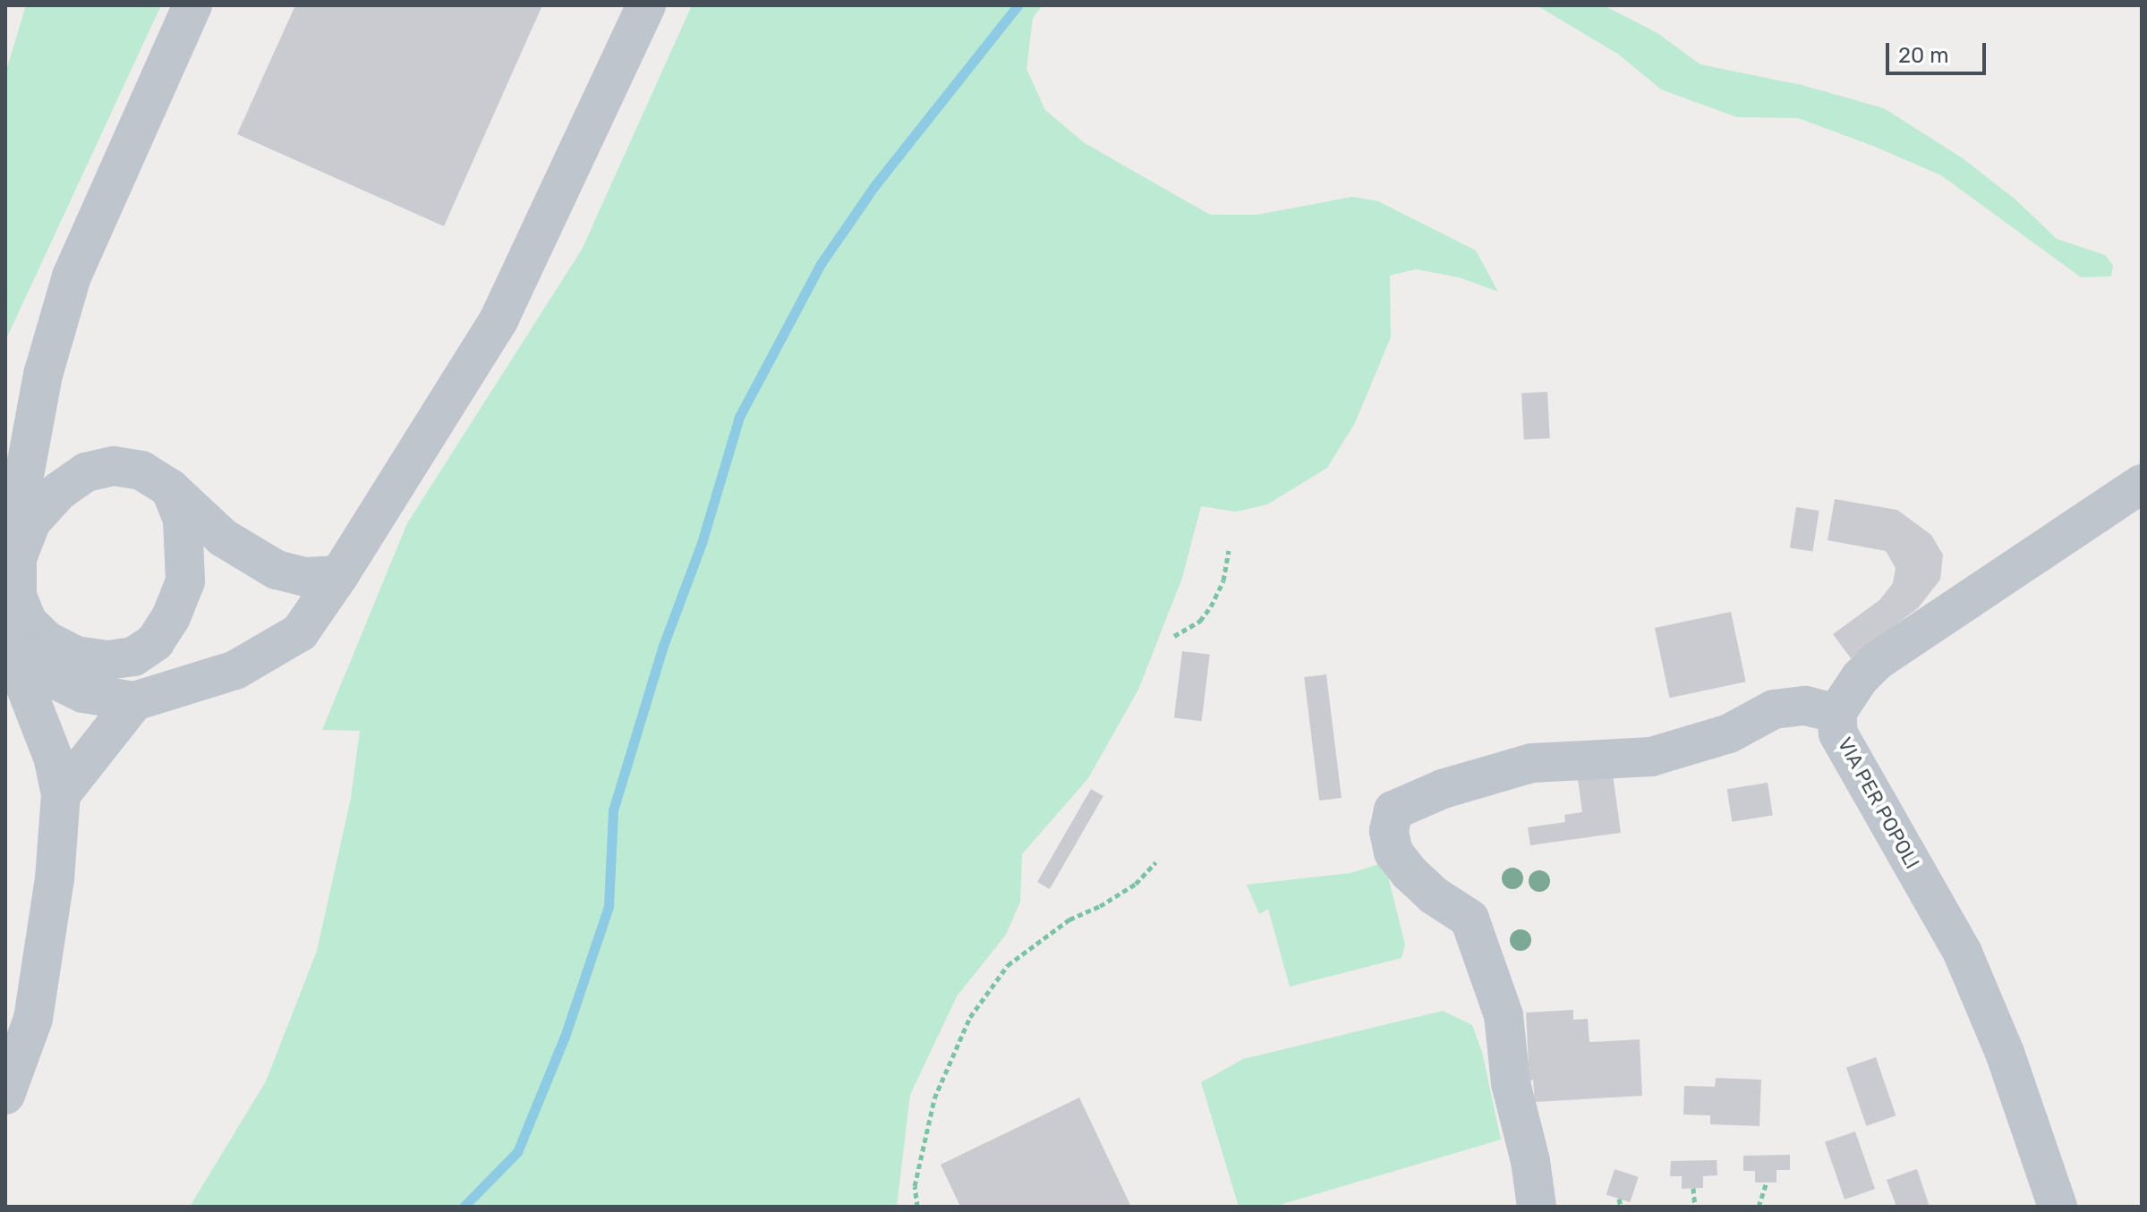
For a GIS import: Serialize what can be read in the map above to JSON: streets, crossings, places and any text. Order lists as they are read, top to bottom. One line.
{"streets":{"street":["VIA PER POPOLI"]},"scale_bar":"20 m"}
